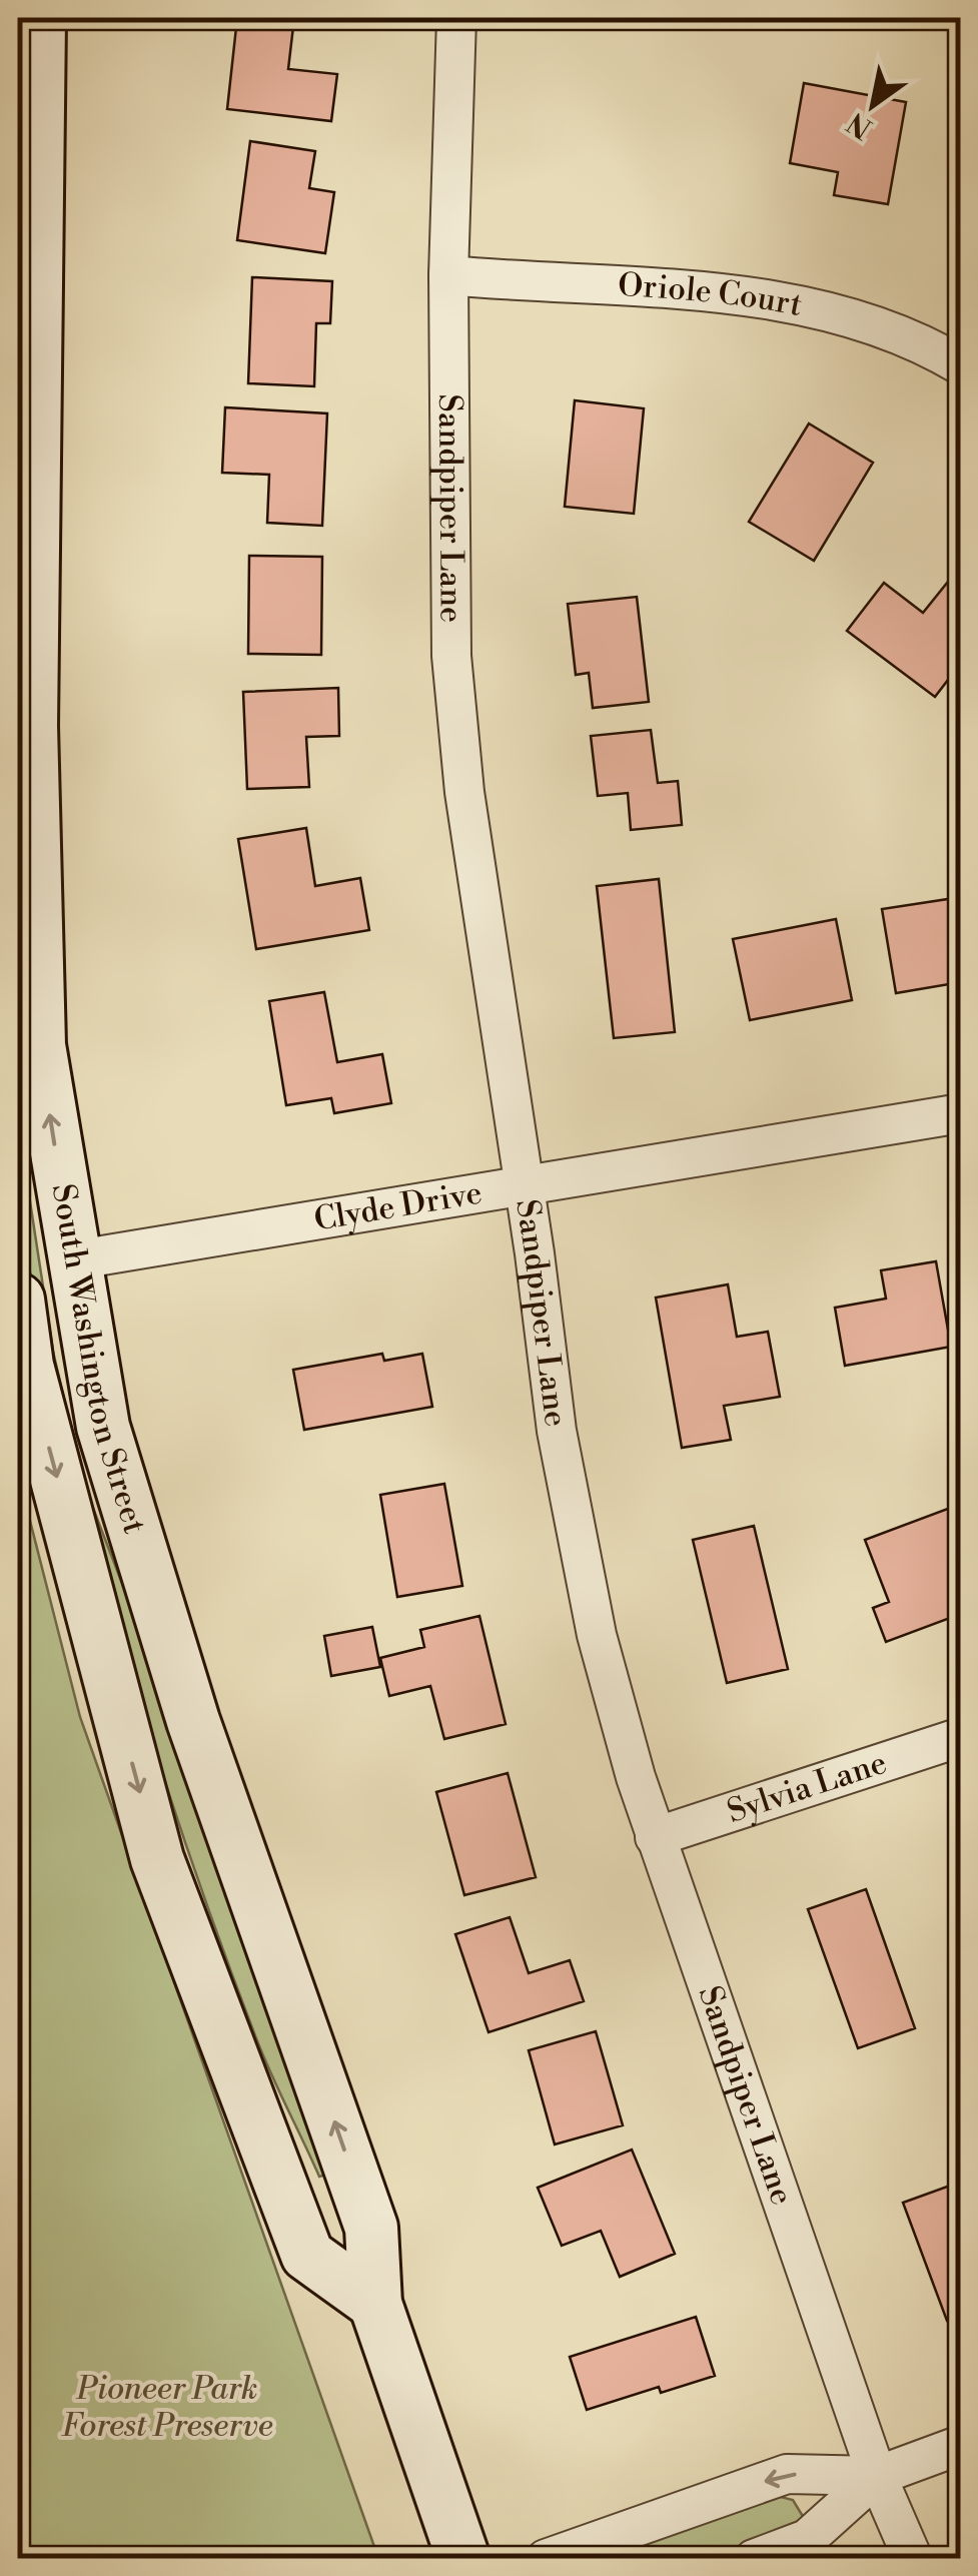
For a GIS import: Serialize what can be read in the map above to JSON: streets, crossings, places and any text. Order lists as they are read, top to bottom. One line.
{"streets":{"main road":["South Washington Street"],"street":["Oriole Court","Sandpiper Lane","Clyde Drive","Sylvia Lane"]},"crossings":[["Oriole Court","Sandpiper Lane"],["Sandpiper Lane","Clyde Drive"],["Sandpiper Lane","Sylvia Lane"],["Clyde Drive","South Washington Street"]],"parks":["Pioneer Park Forest Preserve"],"north":"bottom left"}
